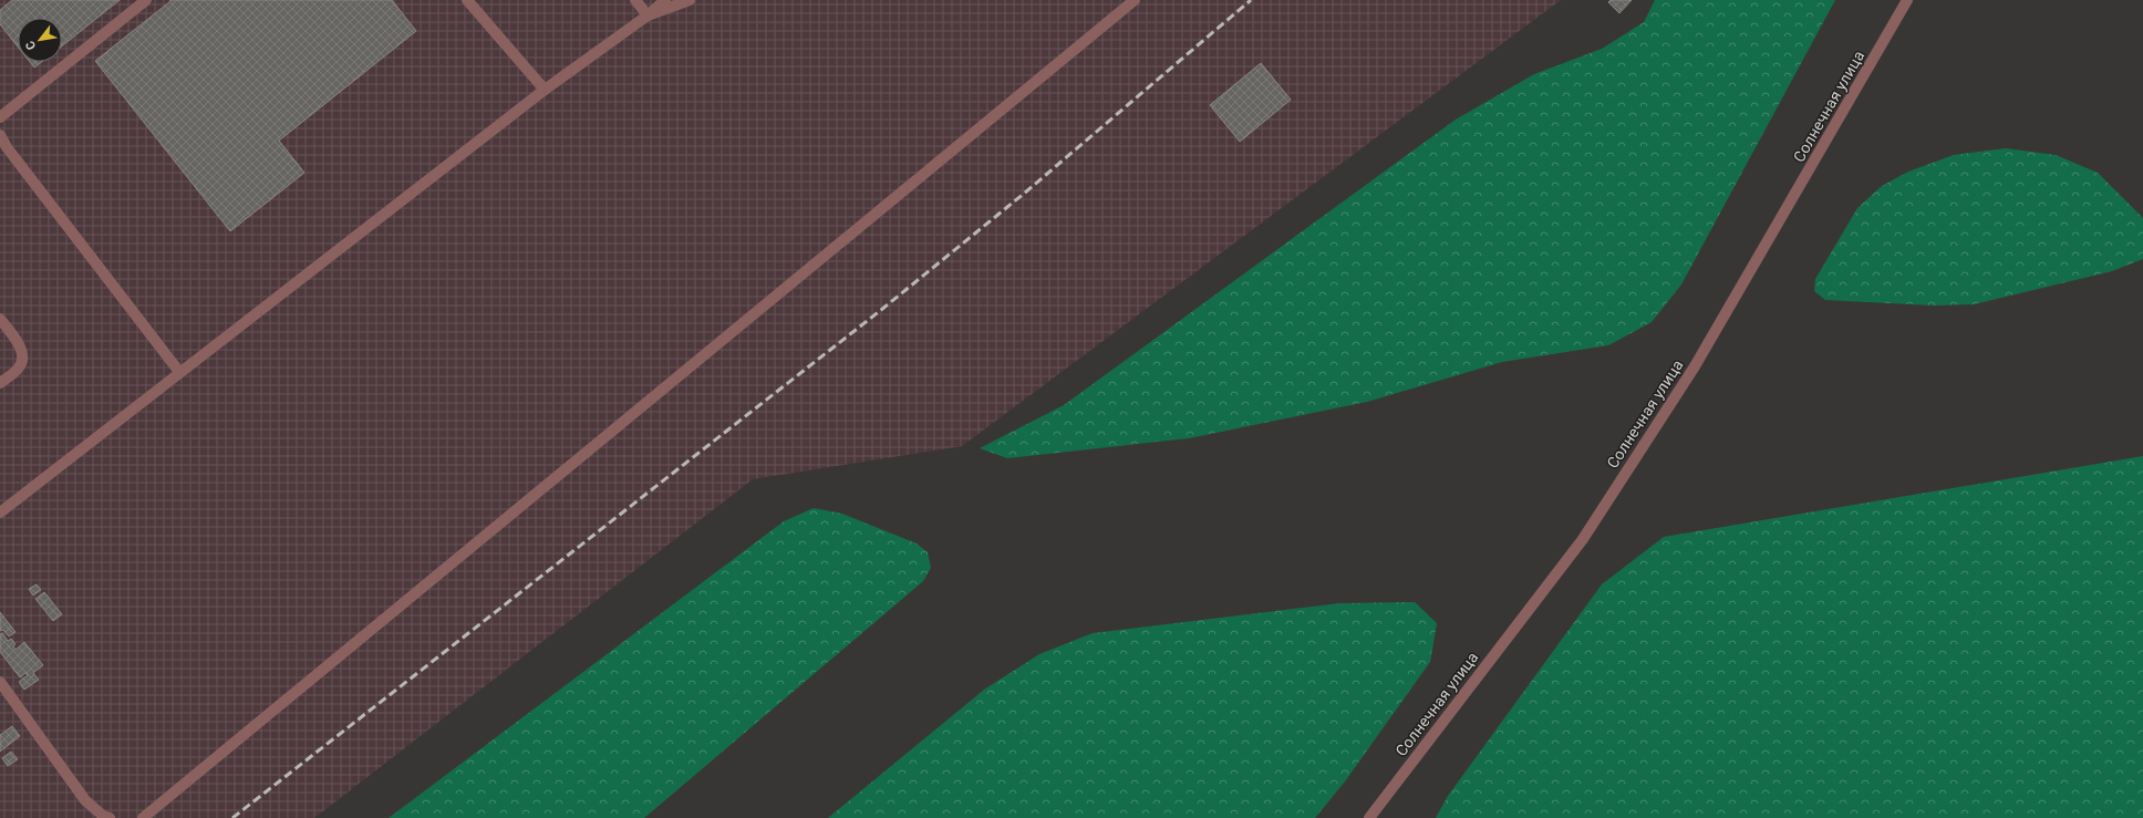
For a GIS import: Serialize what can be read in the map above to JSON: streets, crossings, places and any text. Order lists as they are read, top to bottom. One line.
{"streets":{"street":["Солнечная улица"]},"north":"bottom left"}
